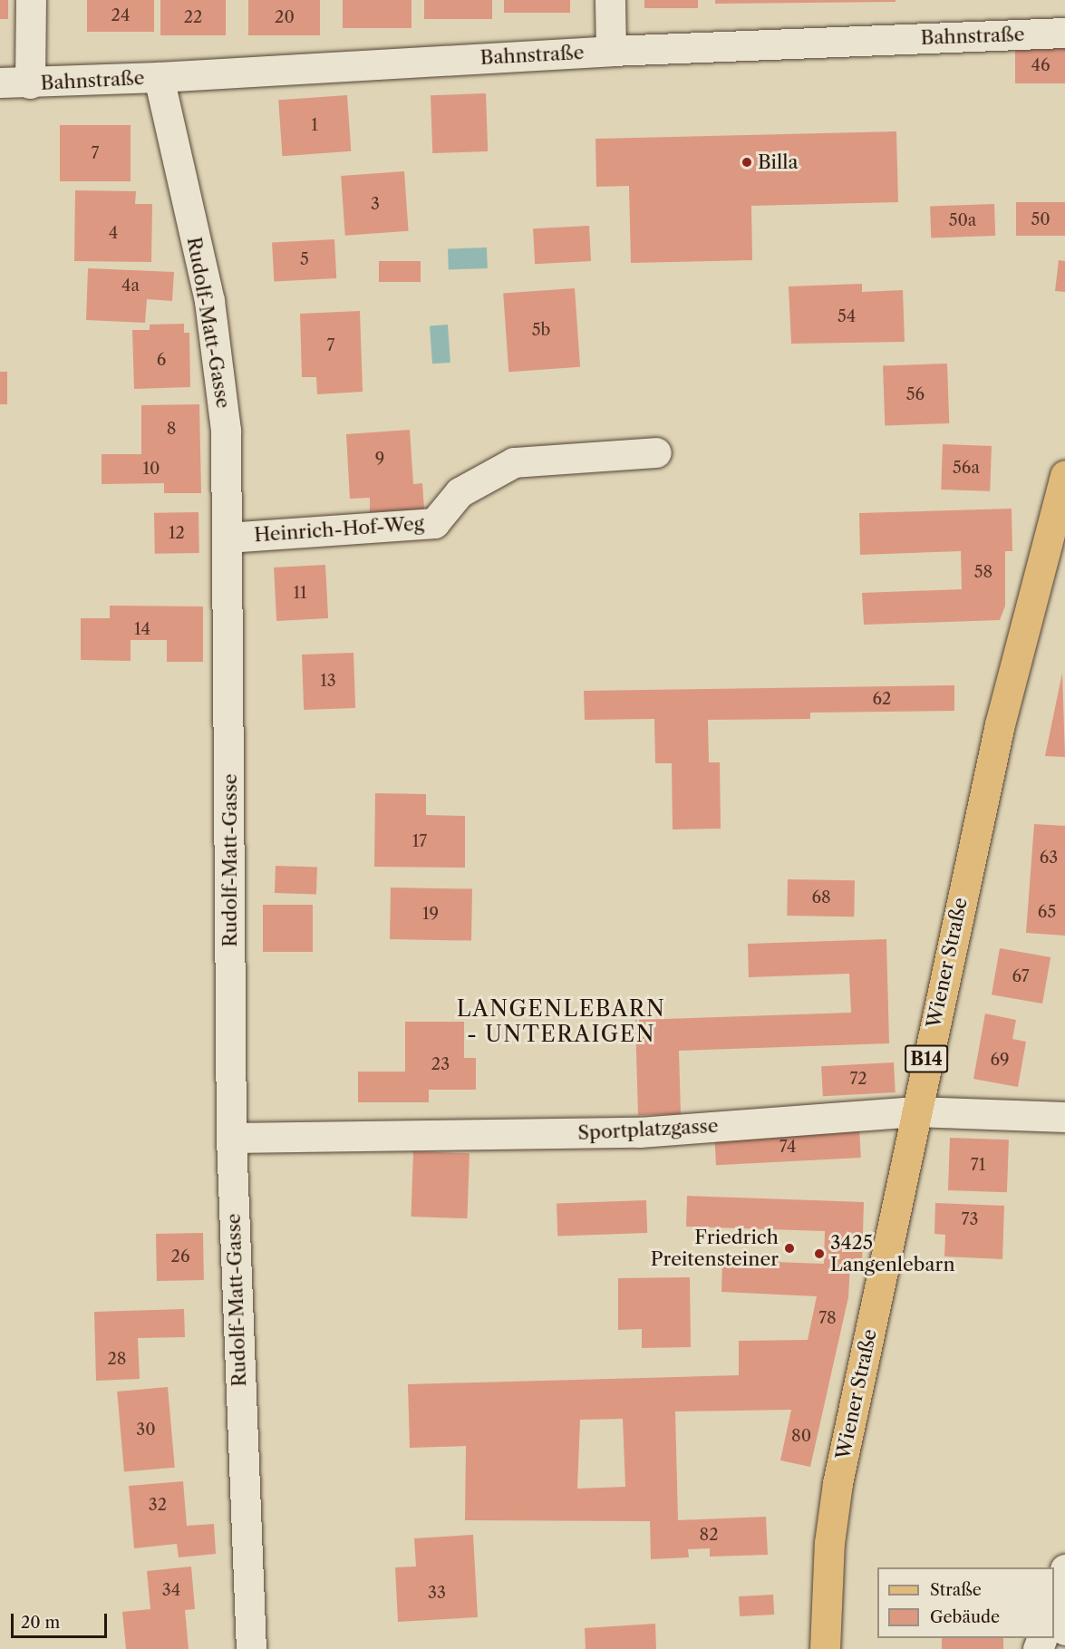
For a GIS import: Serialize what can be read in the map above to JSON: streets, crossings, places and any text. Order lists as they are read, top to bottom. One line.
{"streets":{"main road":["Wiener Straße","B14"],"street":["Bahnstraße","Rudolf-Matt-Gasse","Heinrich-Hof-Weg","Sportplatzgasse"]},"crossings":[["Bahnstraße","Rudolf-Matt-Gasse"],["Rudolf-Matt-Gasse","Heinrich-Hof-Weg"],["Rudolf-Matt-Gasse","Sportplatzgasse"],["Wiener Straße","Sportplatzgasse"]],"districts":["LANGENLEBARN - UNTERAIGEN"],"places":["Billa","Friedrich Preitensteiner","3425 Langenlebarn"],"house_numbers":["24","22","20","46","1","7","3","50","50a","4","5","4a","54","5b","7","6","56","8","9","56a","10","12","58","11","14","13","62","17","63","68","65","19","67","69","23","72","74","71","73","26","78","28","30","80","32","82","34","33"],"legend":["Straße","Gebäude"],"scale_bar":"20 m"}
